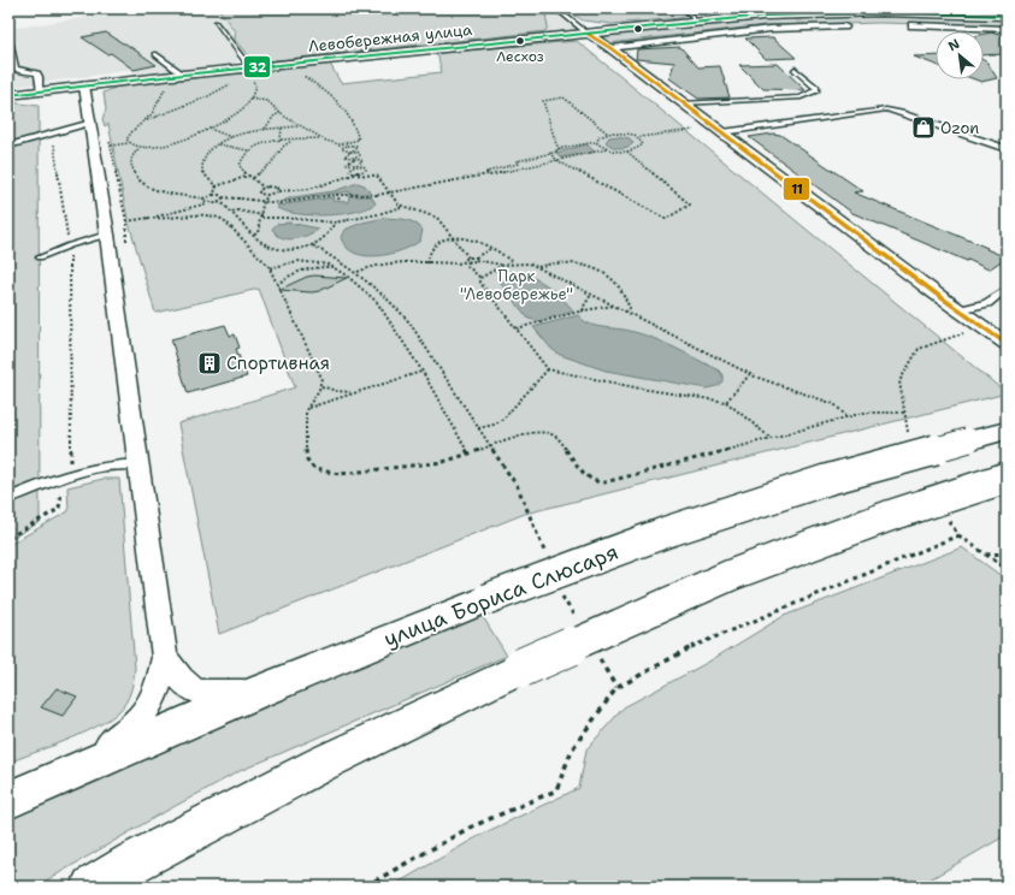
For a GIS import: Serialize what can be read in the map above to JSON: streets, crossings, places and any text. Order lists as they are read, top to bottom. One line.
{"streets":{"main road":["Левобережная улица","улица Бориса Слюсаря"]},"parks":["Парк \"Левобережье\""],"places":{"other":["Лесхоз"],"shop":["Ozon"],"building":["Спортивная"]},"lines":["transit line 32","transit line 11"],"north":"top left"}
